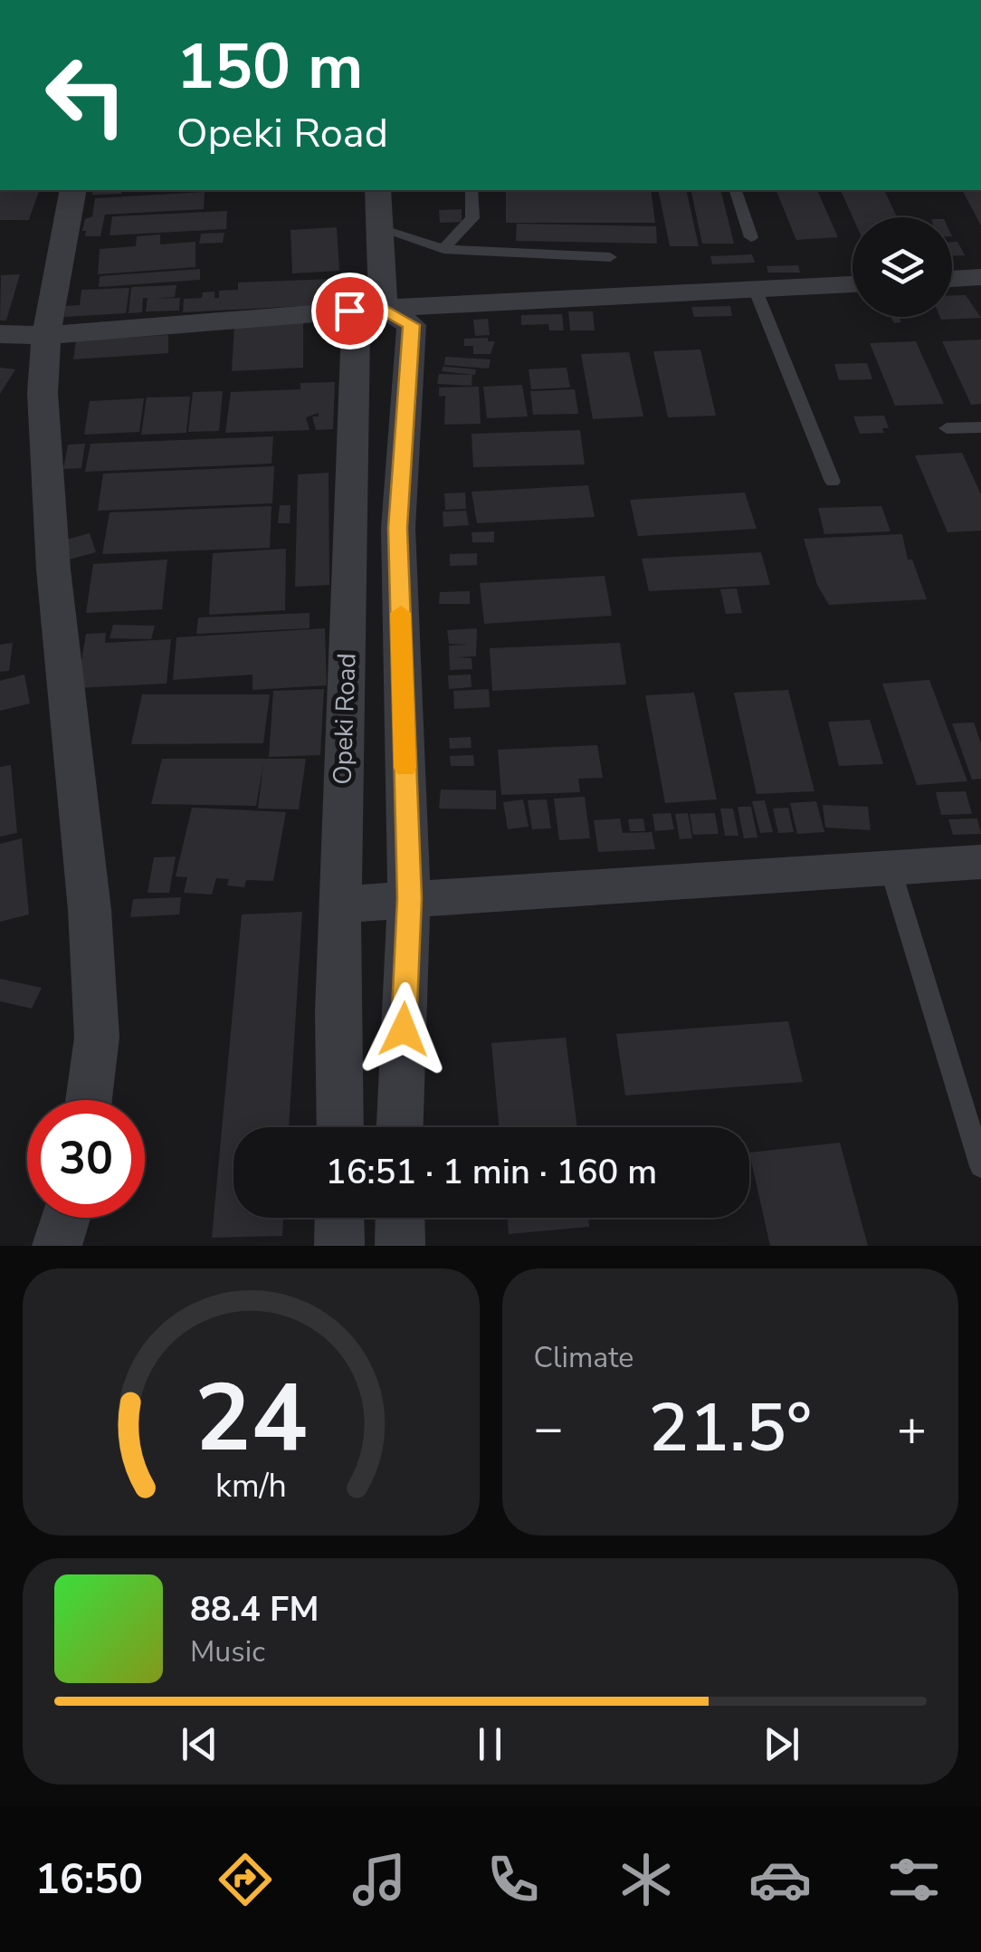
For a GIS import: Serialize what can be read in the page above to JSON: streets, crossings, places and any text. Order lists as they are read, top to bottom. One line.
{"streets":{"street":["Opeki Road"]},"page":{"turn":["150 m","Opeki Road"],"limit":"30","trip":"16:51 · 1 min · 160 m","tile":"Climate","heat":["−","21.5°","+"],"song":["88.4 FM","Music"],"tabs":"16:50","gauge":["24","km/h"]}}
